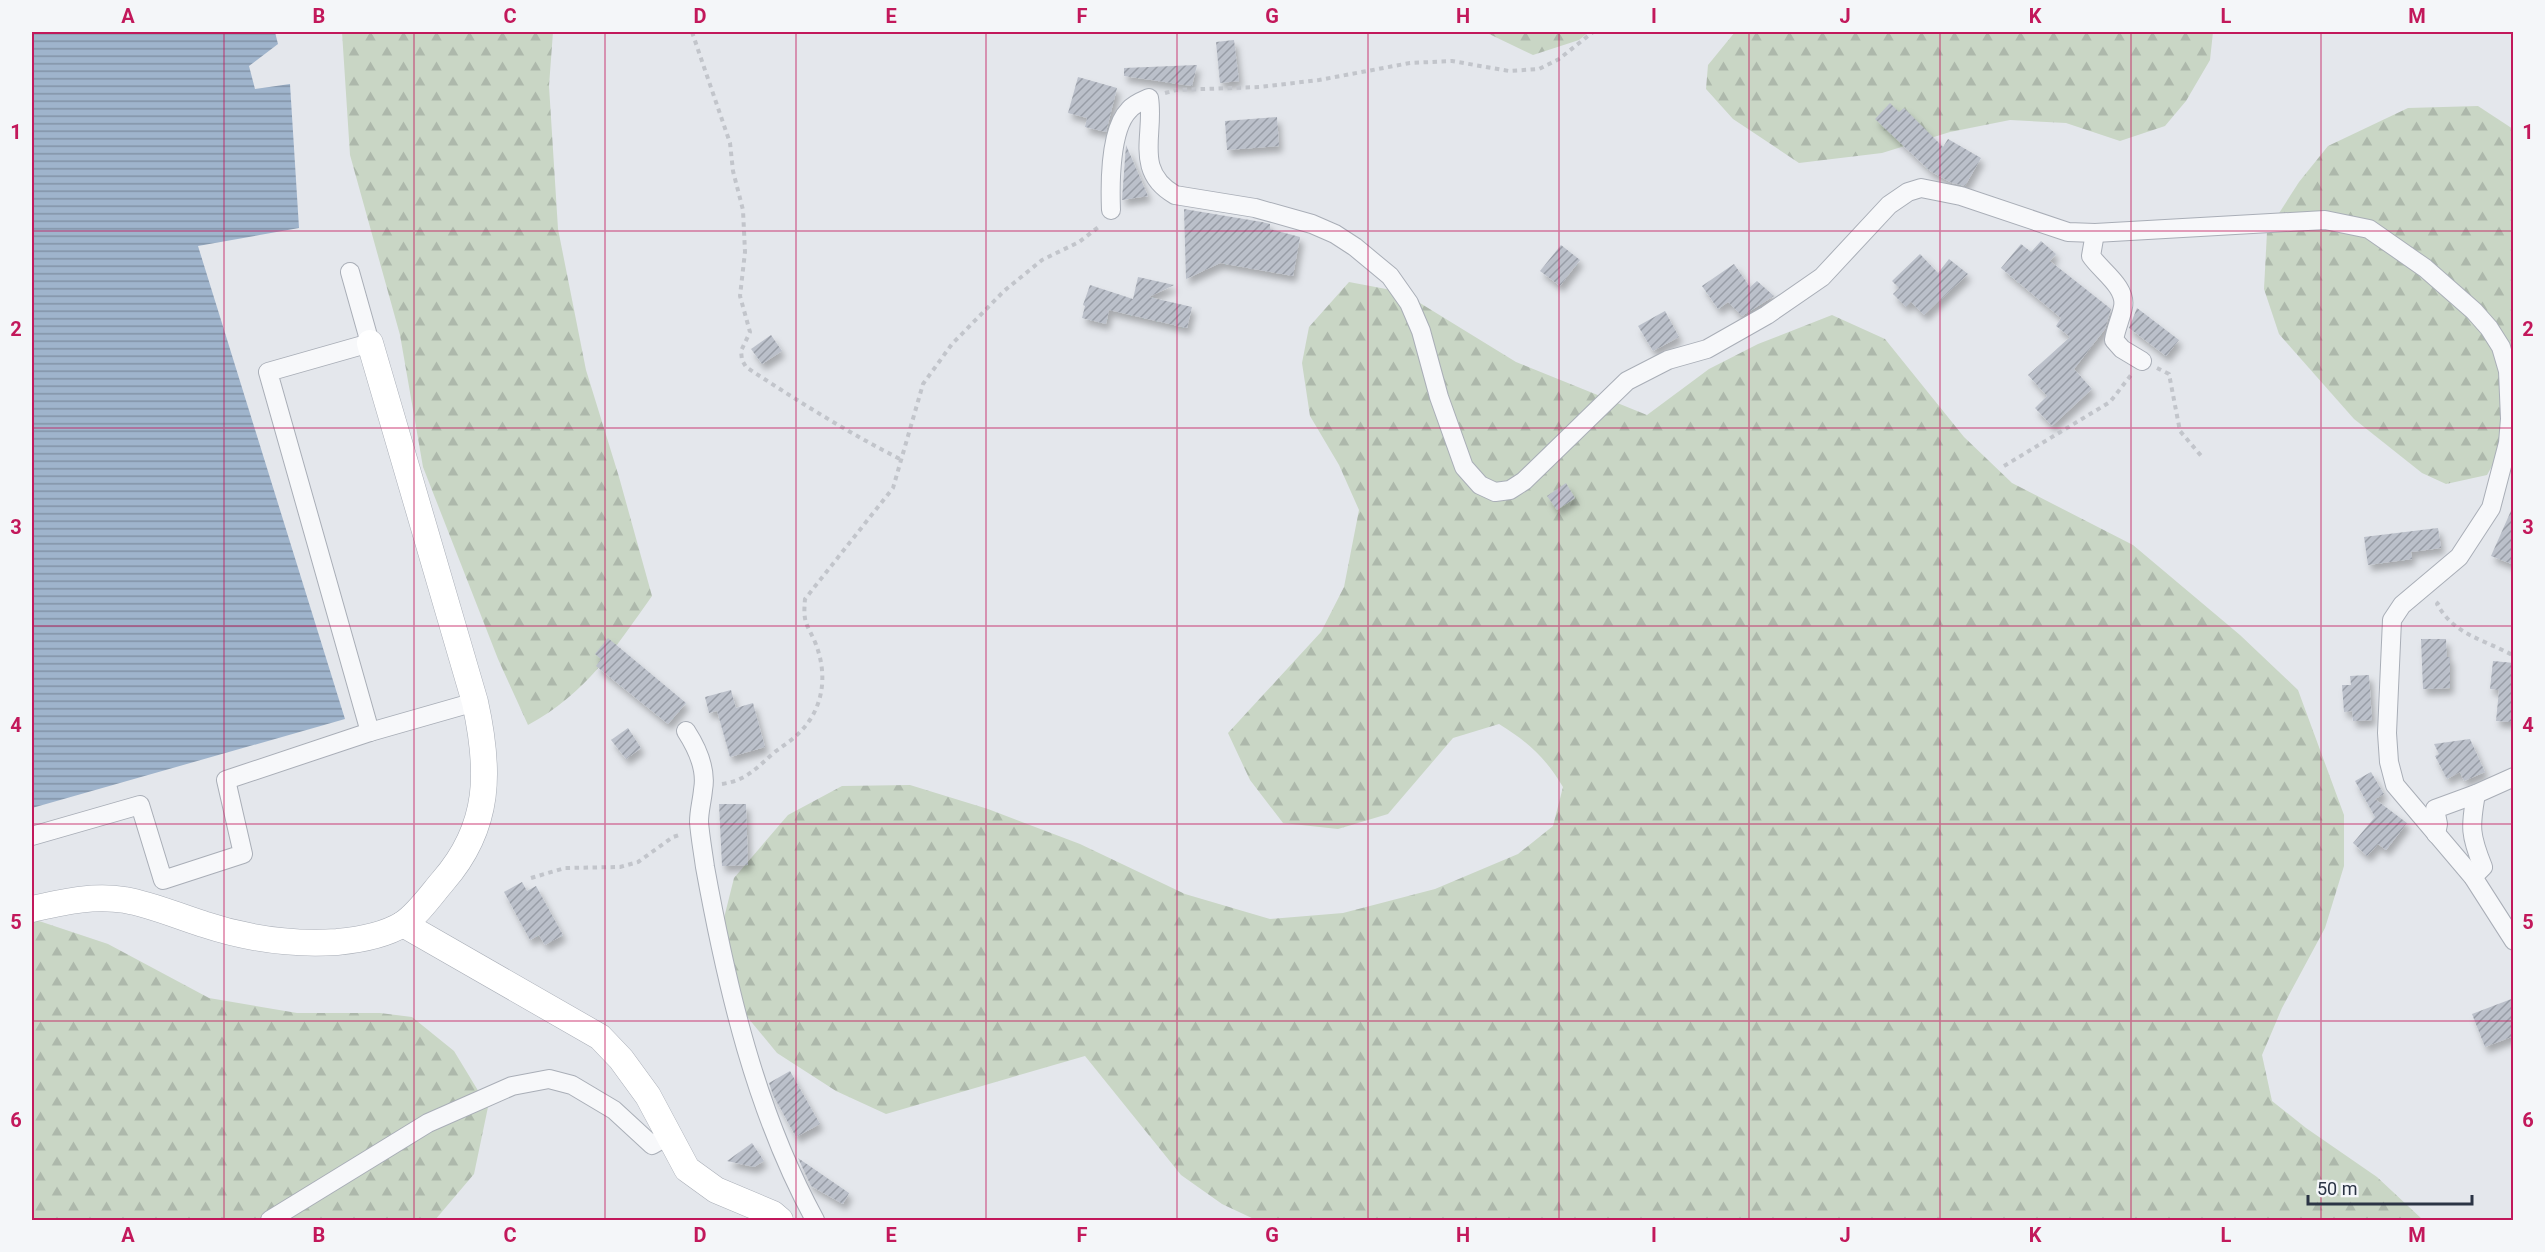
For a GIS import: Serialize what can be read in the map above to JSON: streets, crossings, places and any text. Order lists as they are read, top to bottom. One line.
{"scale_bar":"50 m","grid":{"columns":["A","B","C","D","E","F","G","H","I","J","K","L","M"],"rows":["1","2","3","4","5","6"]}}
